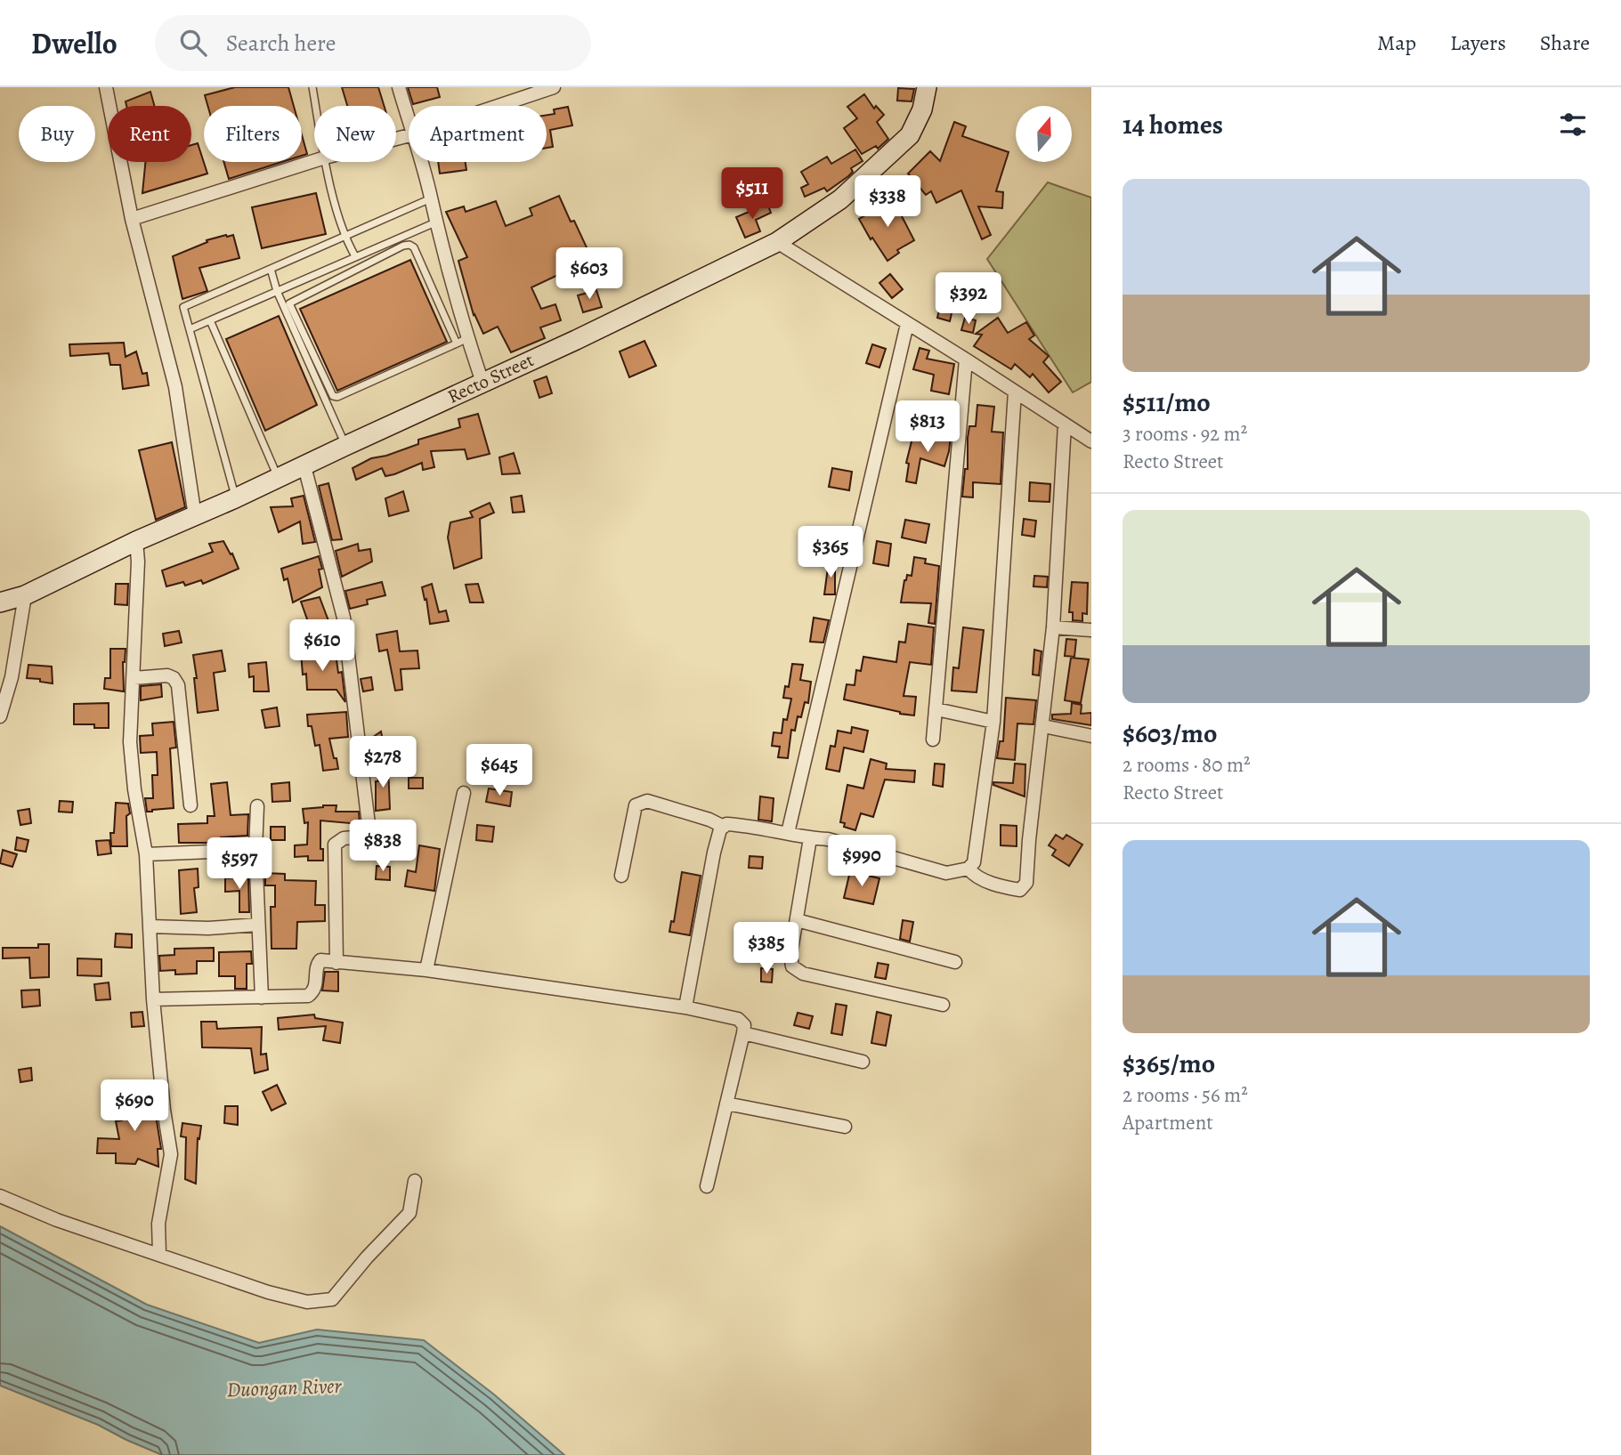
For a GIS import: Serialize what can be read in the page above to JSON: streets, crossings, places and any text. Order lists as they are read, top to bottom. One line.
{"streets":{"street":["Recto Street"]},"water":["Duongan River"],"north":"top","page":{"header":"Dwello","search":"Search here","nav":["Map","Layers","Share"],"heading":"14 homes","chip":["Buy","Rent","Filters","New","Apartment"],"list":[{"name":"$511/mo","note":"3 rooms · 92 m² · Recto Street"},{"name":"$603/mo","note":"2 rooms · 80 m² · Recto Street"},{"name":"$365/mo","note":"2 rooms · 56 m² · Apartment"}],"price":["$511","$338","$603","$392","$813","$365","$610","$278","$645","$838","$990","$597","$385","$690"]}}
